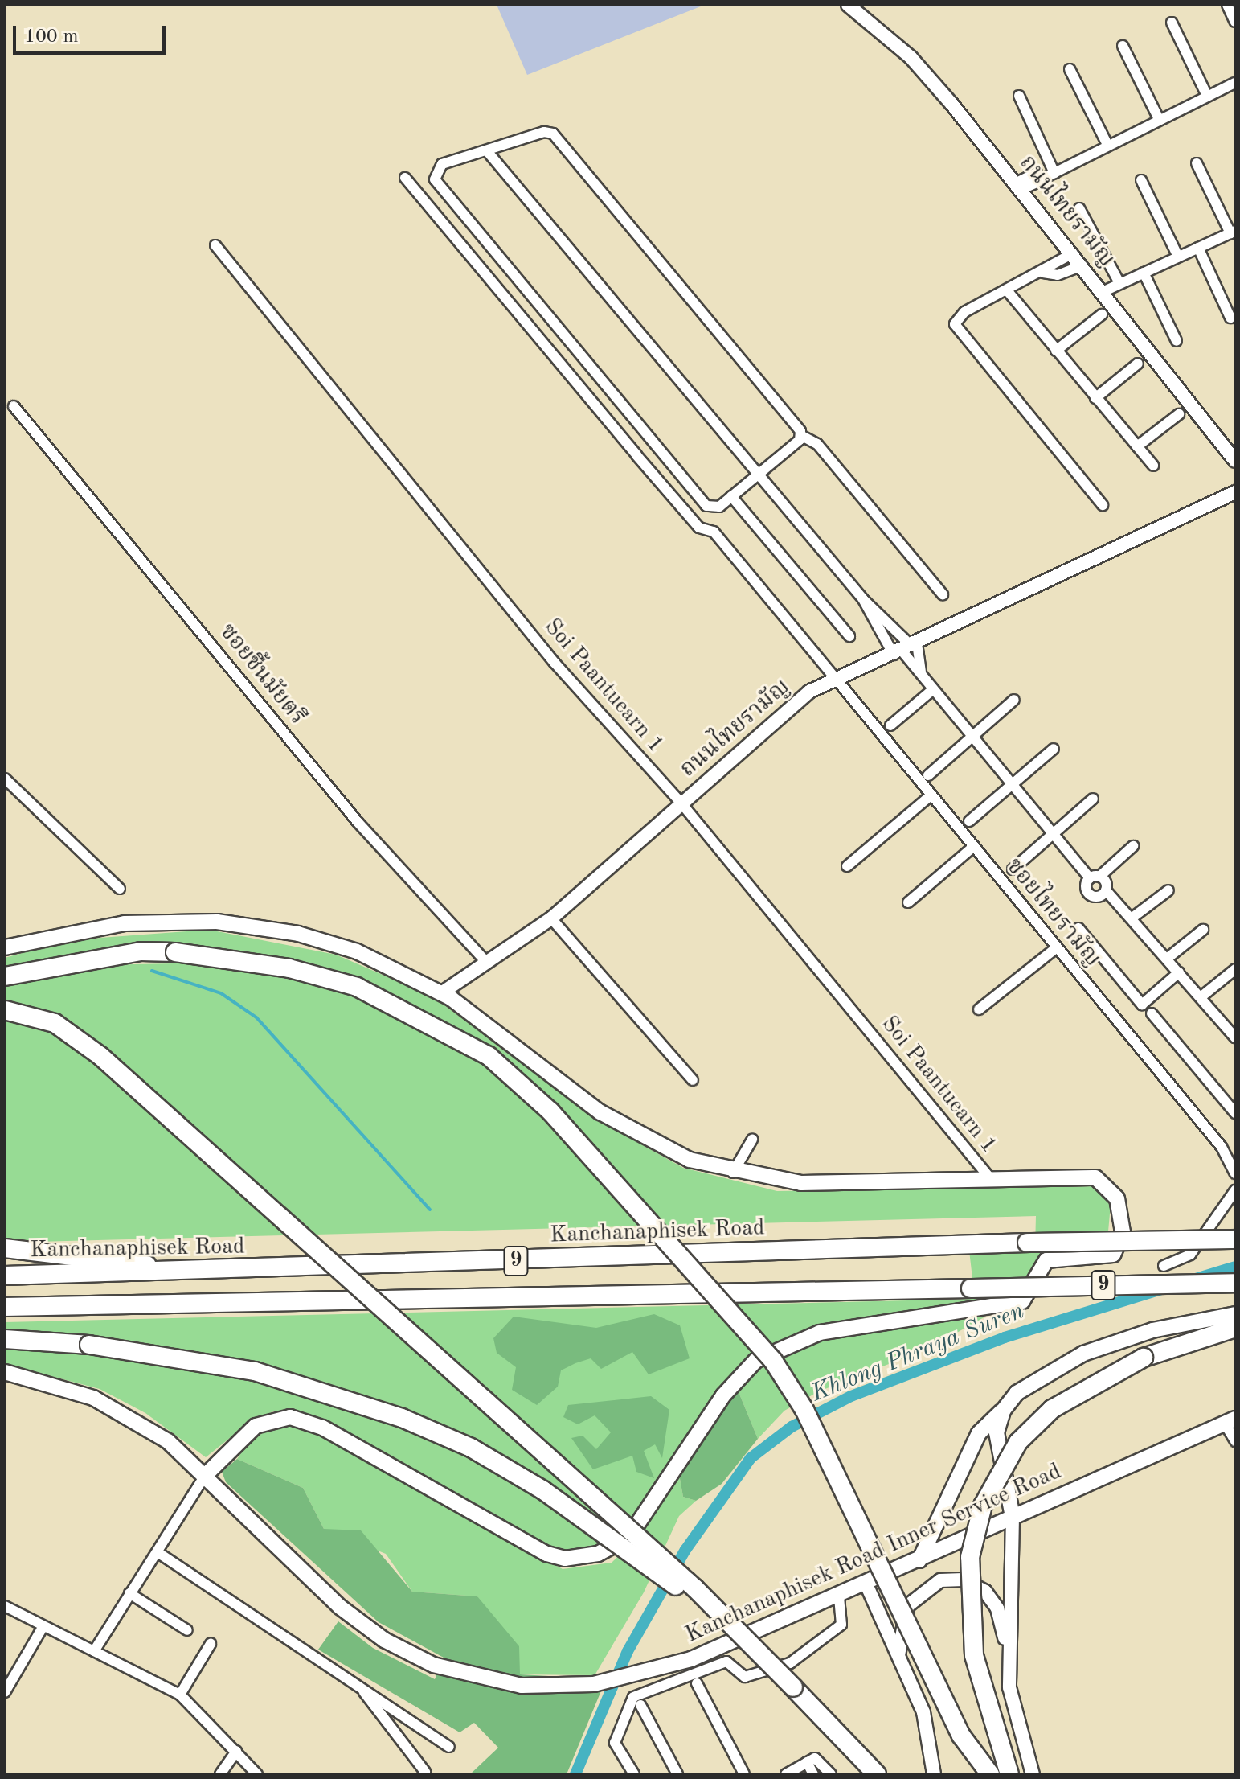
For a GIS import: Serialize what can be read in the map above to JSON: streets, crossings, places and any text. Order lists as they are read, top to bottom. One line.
{"streets":{"highway":["Kanchanaphisek Road","9"],"main road":["Kanchanaphisek Road Inner Service Road"],"street":["ถนนไทยรามัญ","ซอยชื้นมัยตรี","Soi Paantuearn 1","ซอยไทยรามัญ"]},"crossings":[["ถนนไทยรามัญ","ซอยชื้นมัยตรี"],["ถนนไทยรามัญ","Soi Paantuearn 1"],["ถนนไทยรามัญ","ซอยไทยรามัญ"]],"water":["Khlong Phraya Suren"],"scale_bar":"100 m"}
